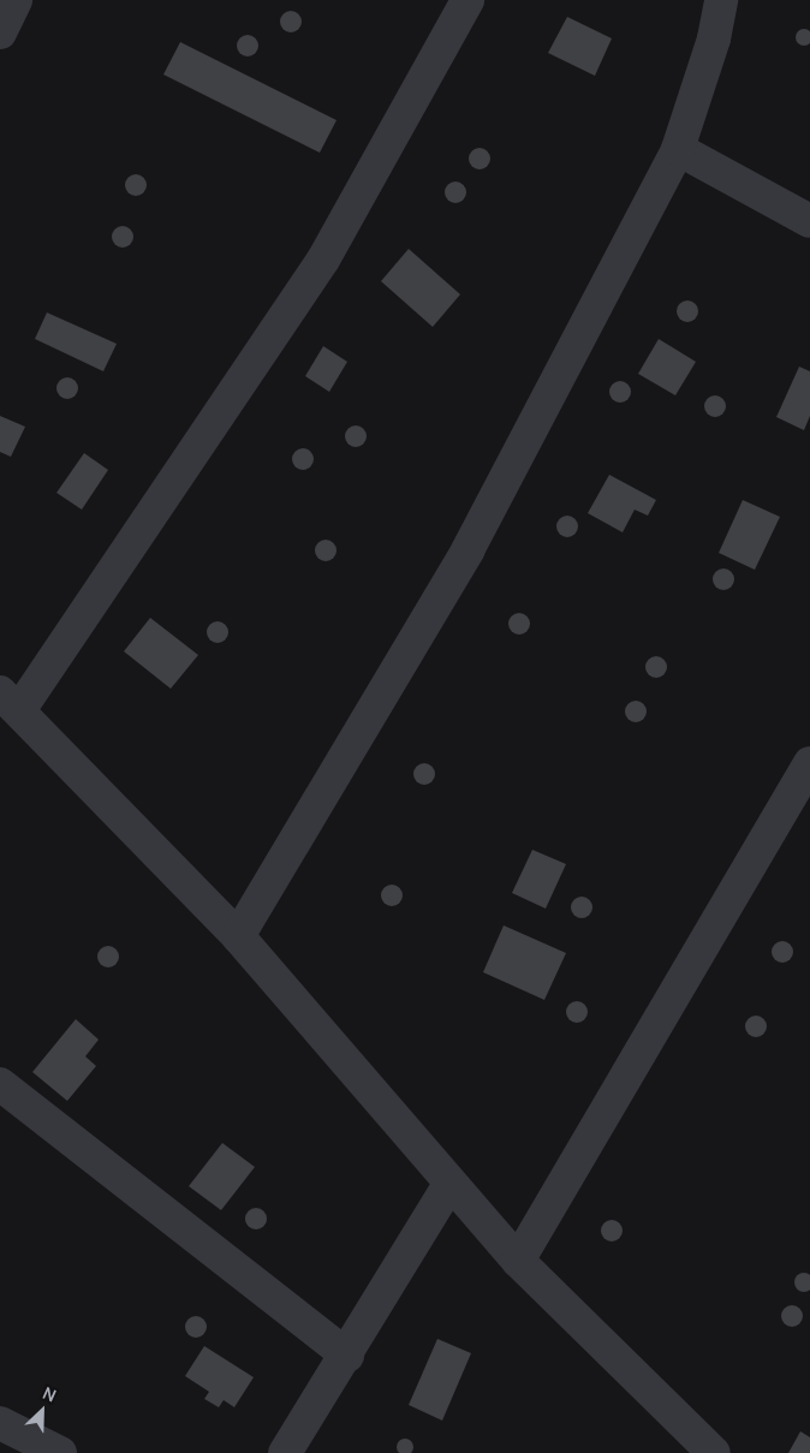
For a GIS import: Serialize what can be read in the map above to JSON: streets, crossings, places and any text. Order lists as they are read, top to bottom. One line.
{"north":"top right"}
